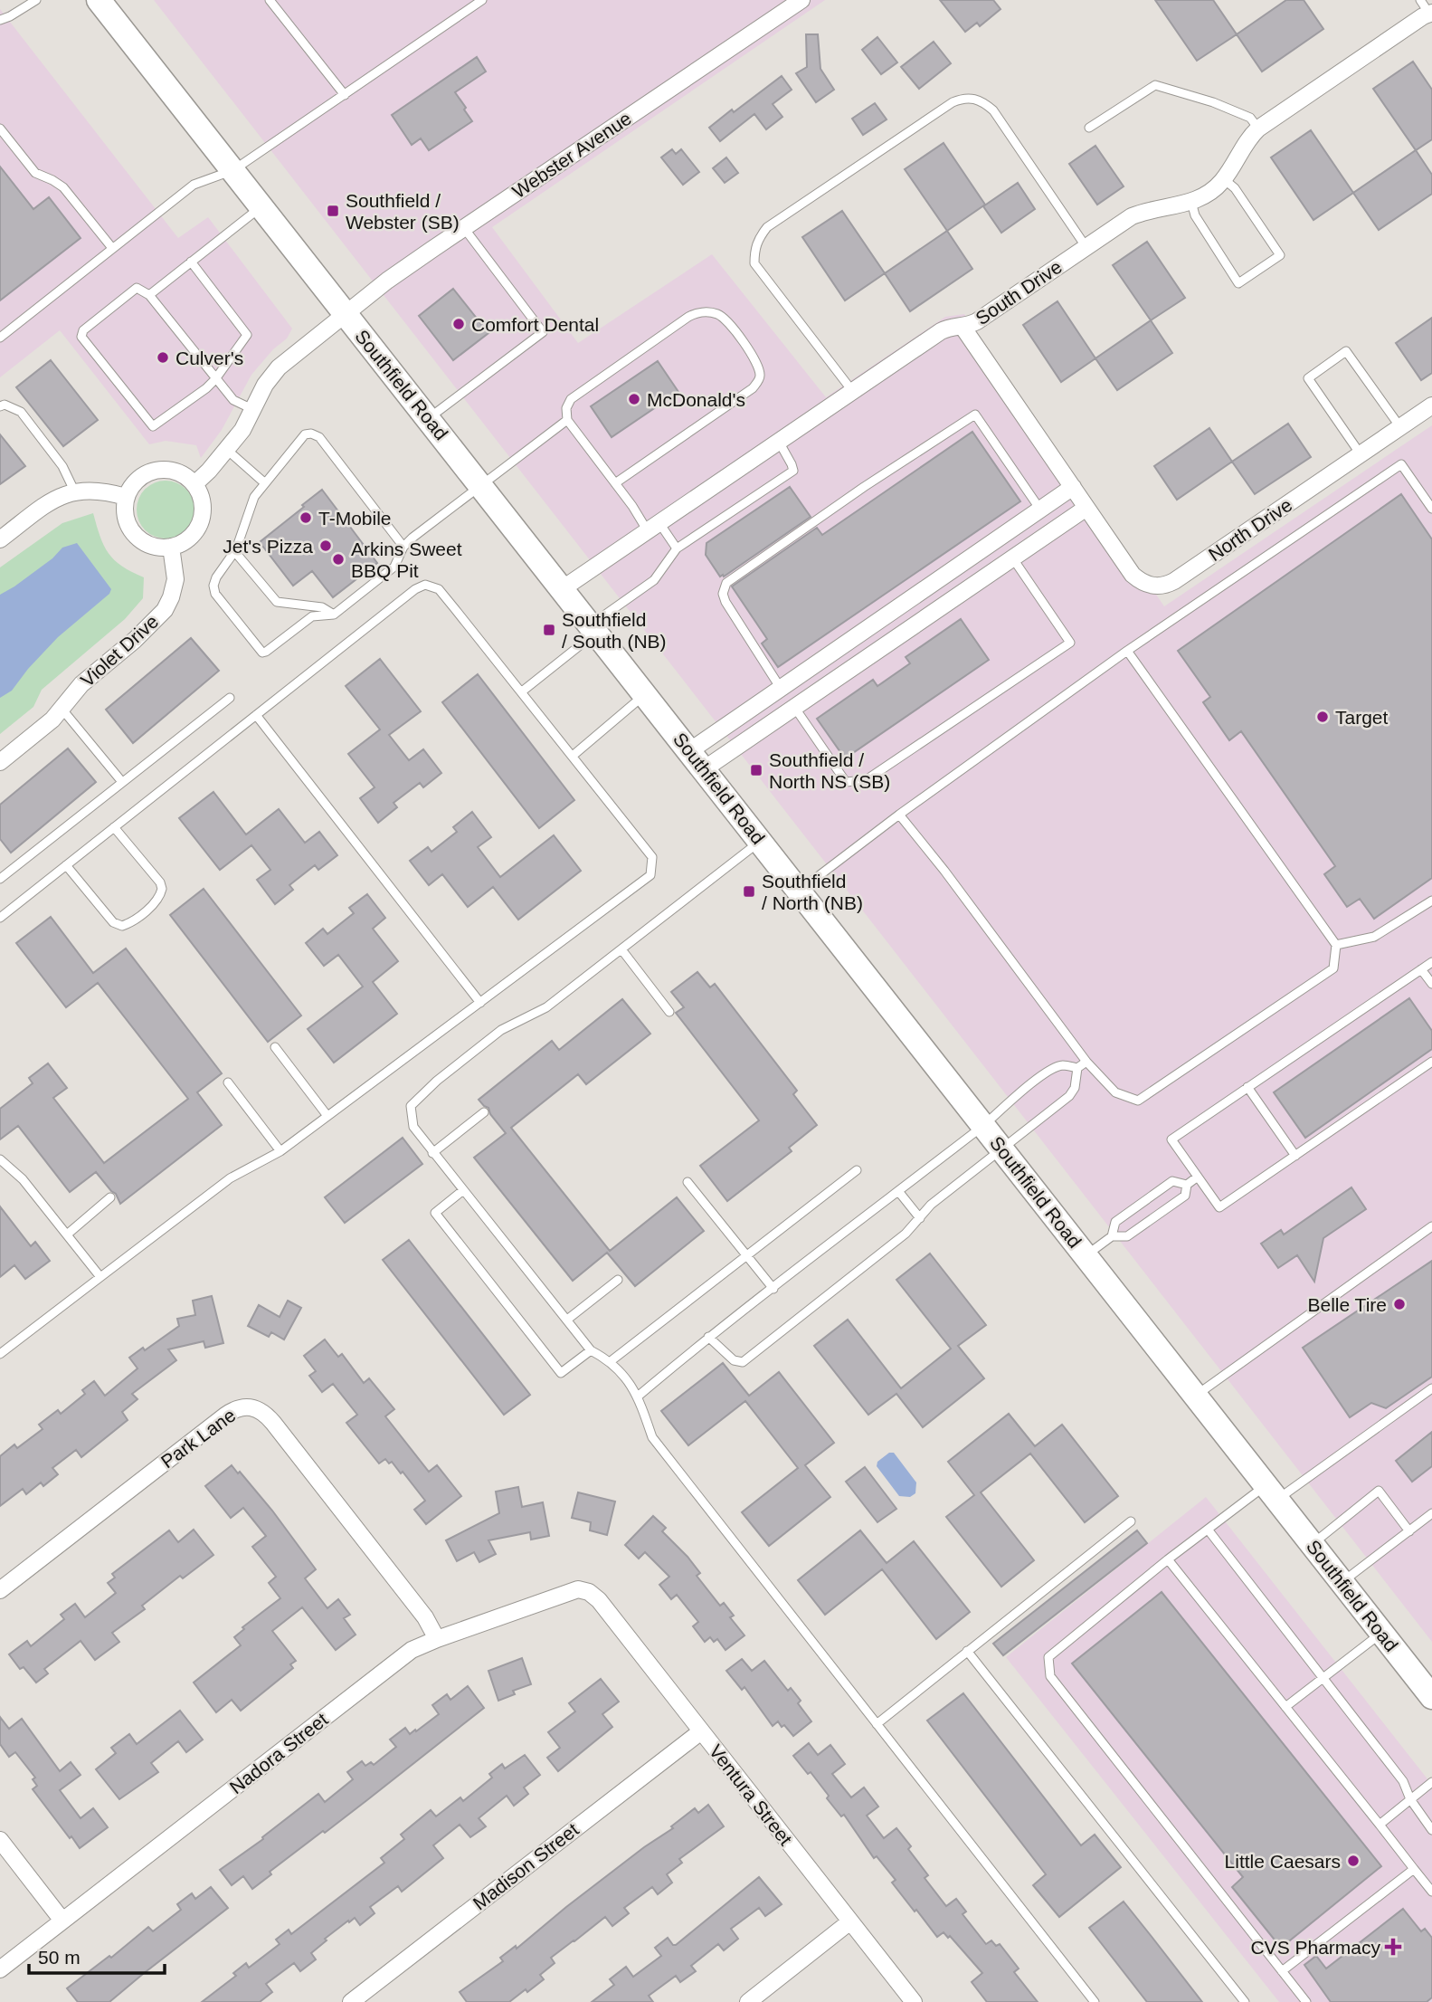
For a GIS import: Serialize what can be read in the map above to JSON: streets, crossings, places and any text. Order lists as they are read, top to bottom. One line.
{"streets":{"main road":["Southfield Road"],"street":["Webster Avenue","South Drive","North Drive","Violet Drive","Park Lane","Nadora Street","Ventura Street","Madison Street"]},"crossings":[["Webster Avenue","Southfield Road"],["Webster Avenue","Violet Drive"],["South Drive","Southfield Road"],["South Drive","North Drive"],["Park Lane","Nadora Street"],["Nadora Street","Ventura Street"],["Ventura Street","Madison Street"]],"places":{"transit":["Southfield / Webster (SB)","Southfield / South (NB)","Southfield / North NS (SB)","Southfield / North (NB)"],"other":["Comfort Dental","Culver's","McDonald's","T-Mobile","Jet's Pizza","Arkins Sweet BBQ Pit","Target","Belle Tire","Little Caesars"],"health":["CVS Pharmacy"]},"scale_bar":"50 m"}
